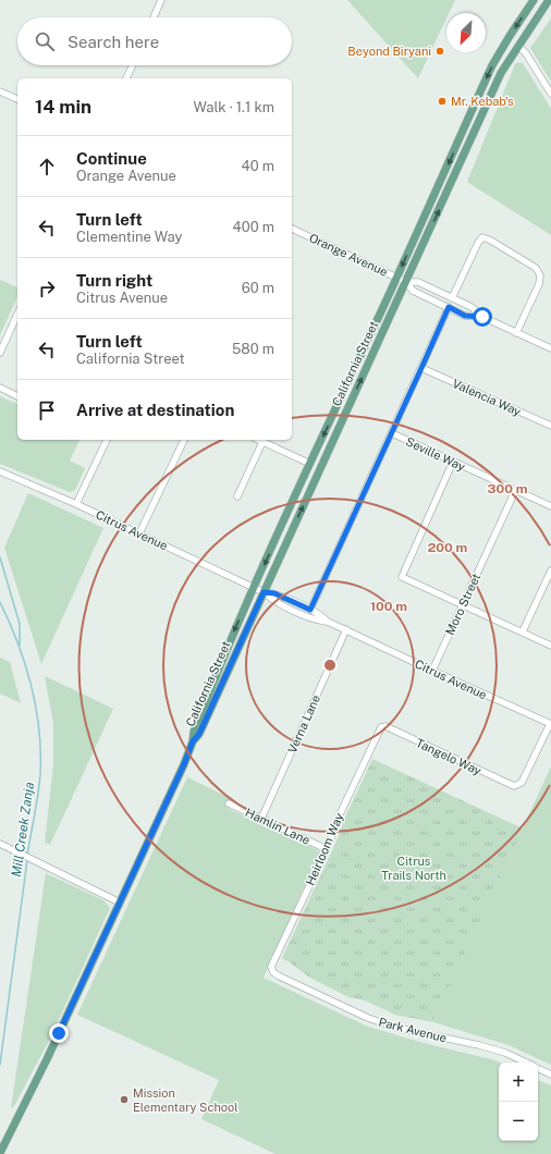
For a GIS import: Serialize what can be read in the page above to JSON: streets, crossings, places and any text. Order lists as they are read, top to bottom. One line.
{"streets":{"main road":["California Street"],"street":["Orange Avenue","Valencia Way","Seville Way","Citrus Avenue","Moro Street","Verna Lane","Tangelo Way","Hamlin Lane","Heirloom Way","Park Avenue"]},"crossings":[["Orange Avenue","California Street"],["California Street","Citrus Avenue"],["Seville Way","Moro Street"],["Citrus Avenue","Moro Street"],["Citrus Avenue","Verna Lane"],["Citrus Avenue","Tangelo Way"],["Verna Lane","Hamlin Lane"],["Tangelo Way","Heirloom Way"],["Hamlin Lane","Heirloom Way"],["Heirloom Way","Park Avenue"]],"water":["Mill Creek Zanja"],"parks":["Citrus Trails North"],"places":["Beyond Biryani","Mr. Kebab's","Mission Elementary School"],"north":"bottom left","page":{"search":"Search here","heading":["14 min","Walk · 1.1 km"],"list":[["Continue","Orange Avenue","40 m"],["Turn left","Clementine Way","400 m"],["Turn right","Citrus Avenue","60 m"],["Turn left","California Street","580 m"],"Arrive at destination"],"map_buttons":["+","−"]},"rings":["300 m","200 m","100 m"]}
